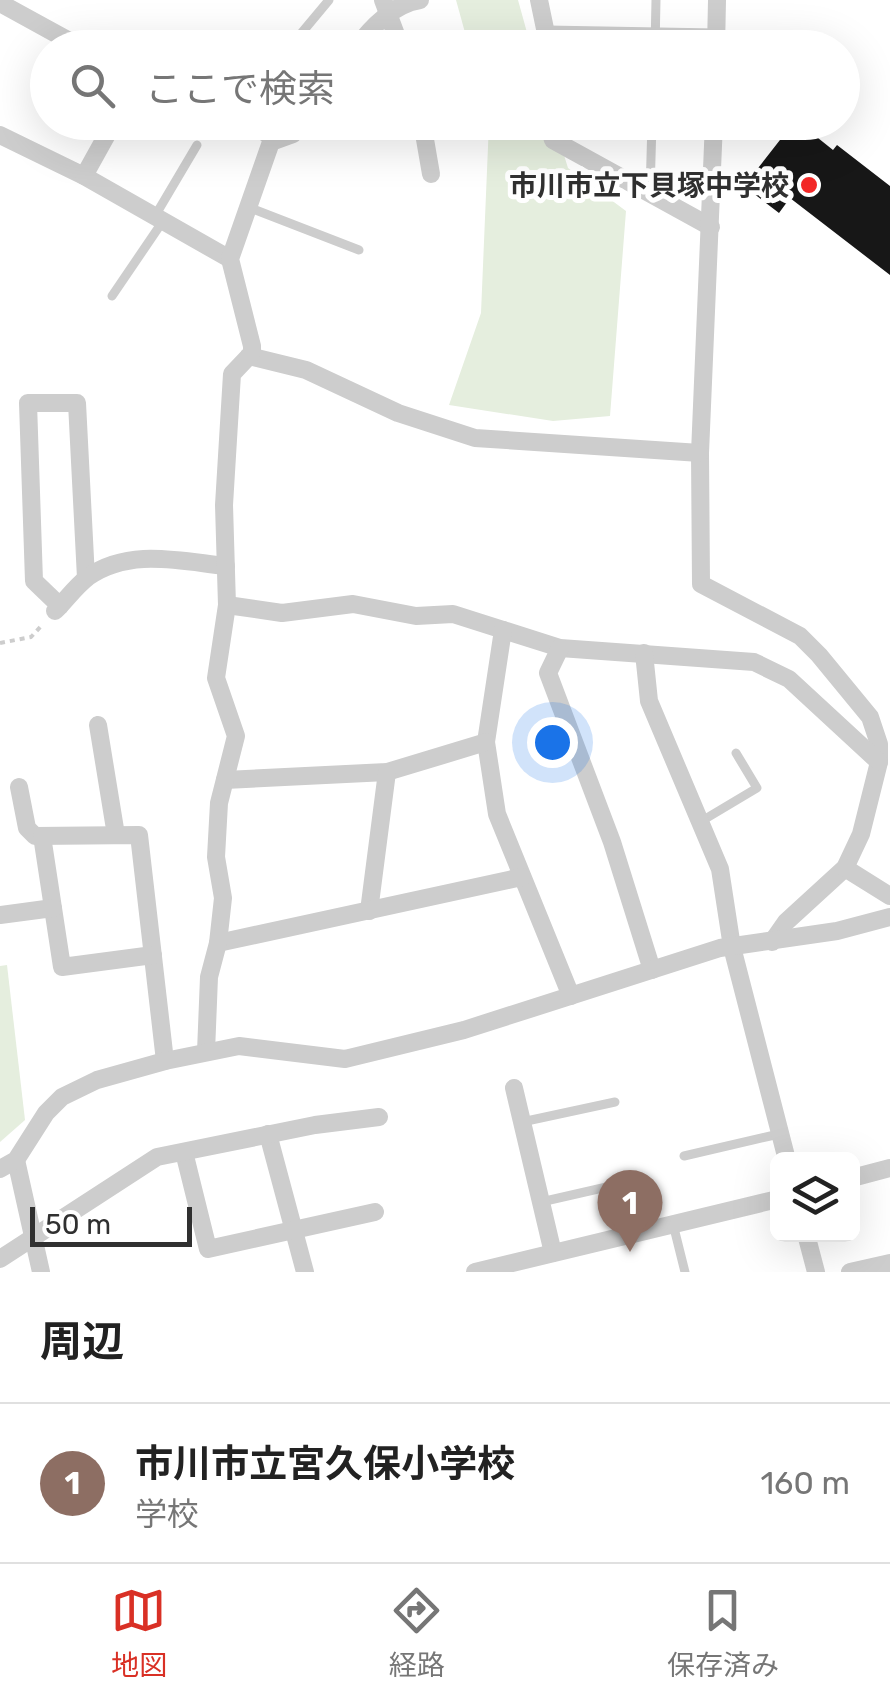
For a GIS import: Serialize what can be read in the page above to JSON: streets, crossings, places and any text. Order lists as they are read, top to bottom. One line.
{"places":["市川市立下貝塚中学校"],"scale_bar":"50 m","page":{"search":"ここで検索","pins":"1","scale":"50 m","heading":"周辺","list":[{"mark":"1","name":"市川市立宮久保小学校","note":"学校","value":"160 m"}],"nav":["地図","経路","保存済み"]}}
